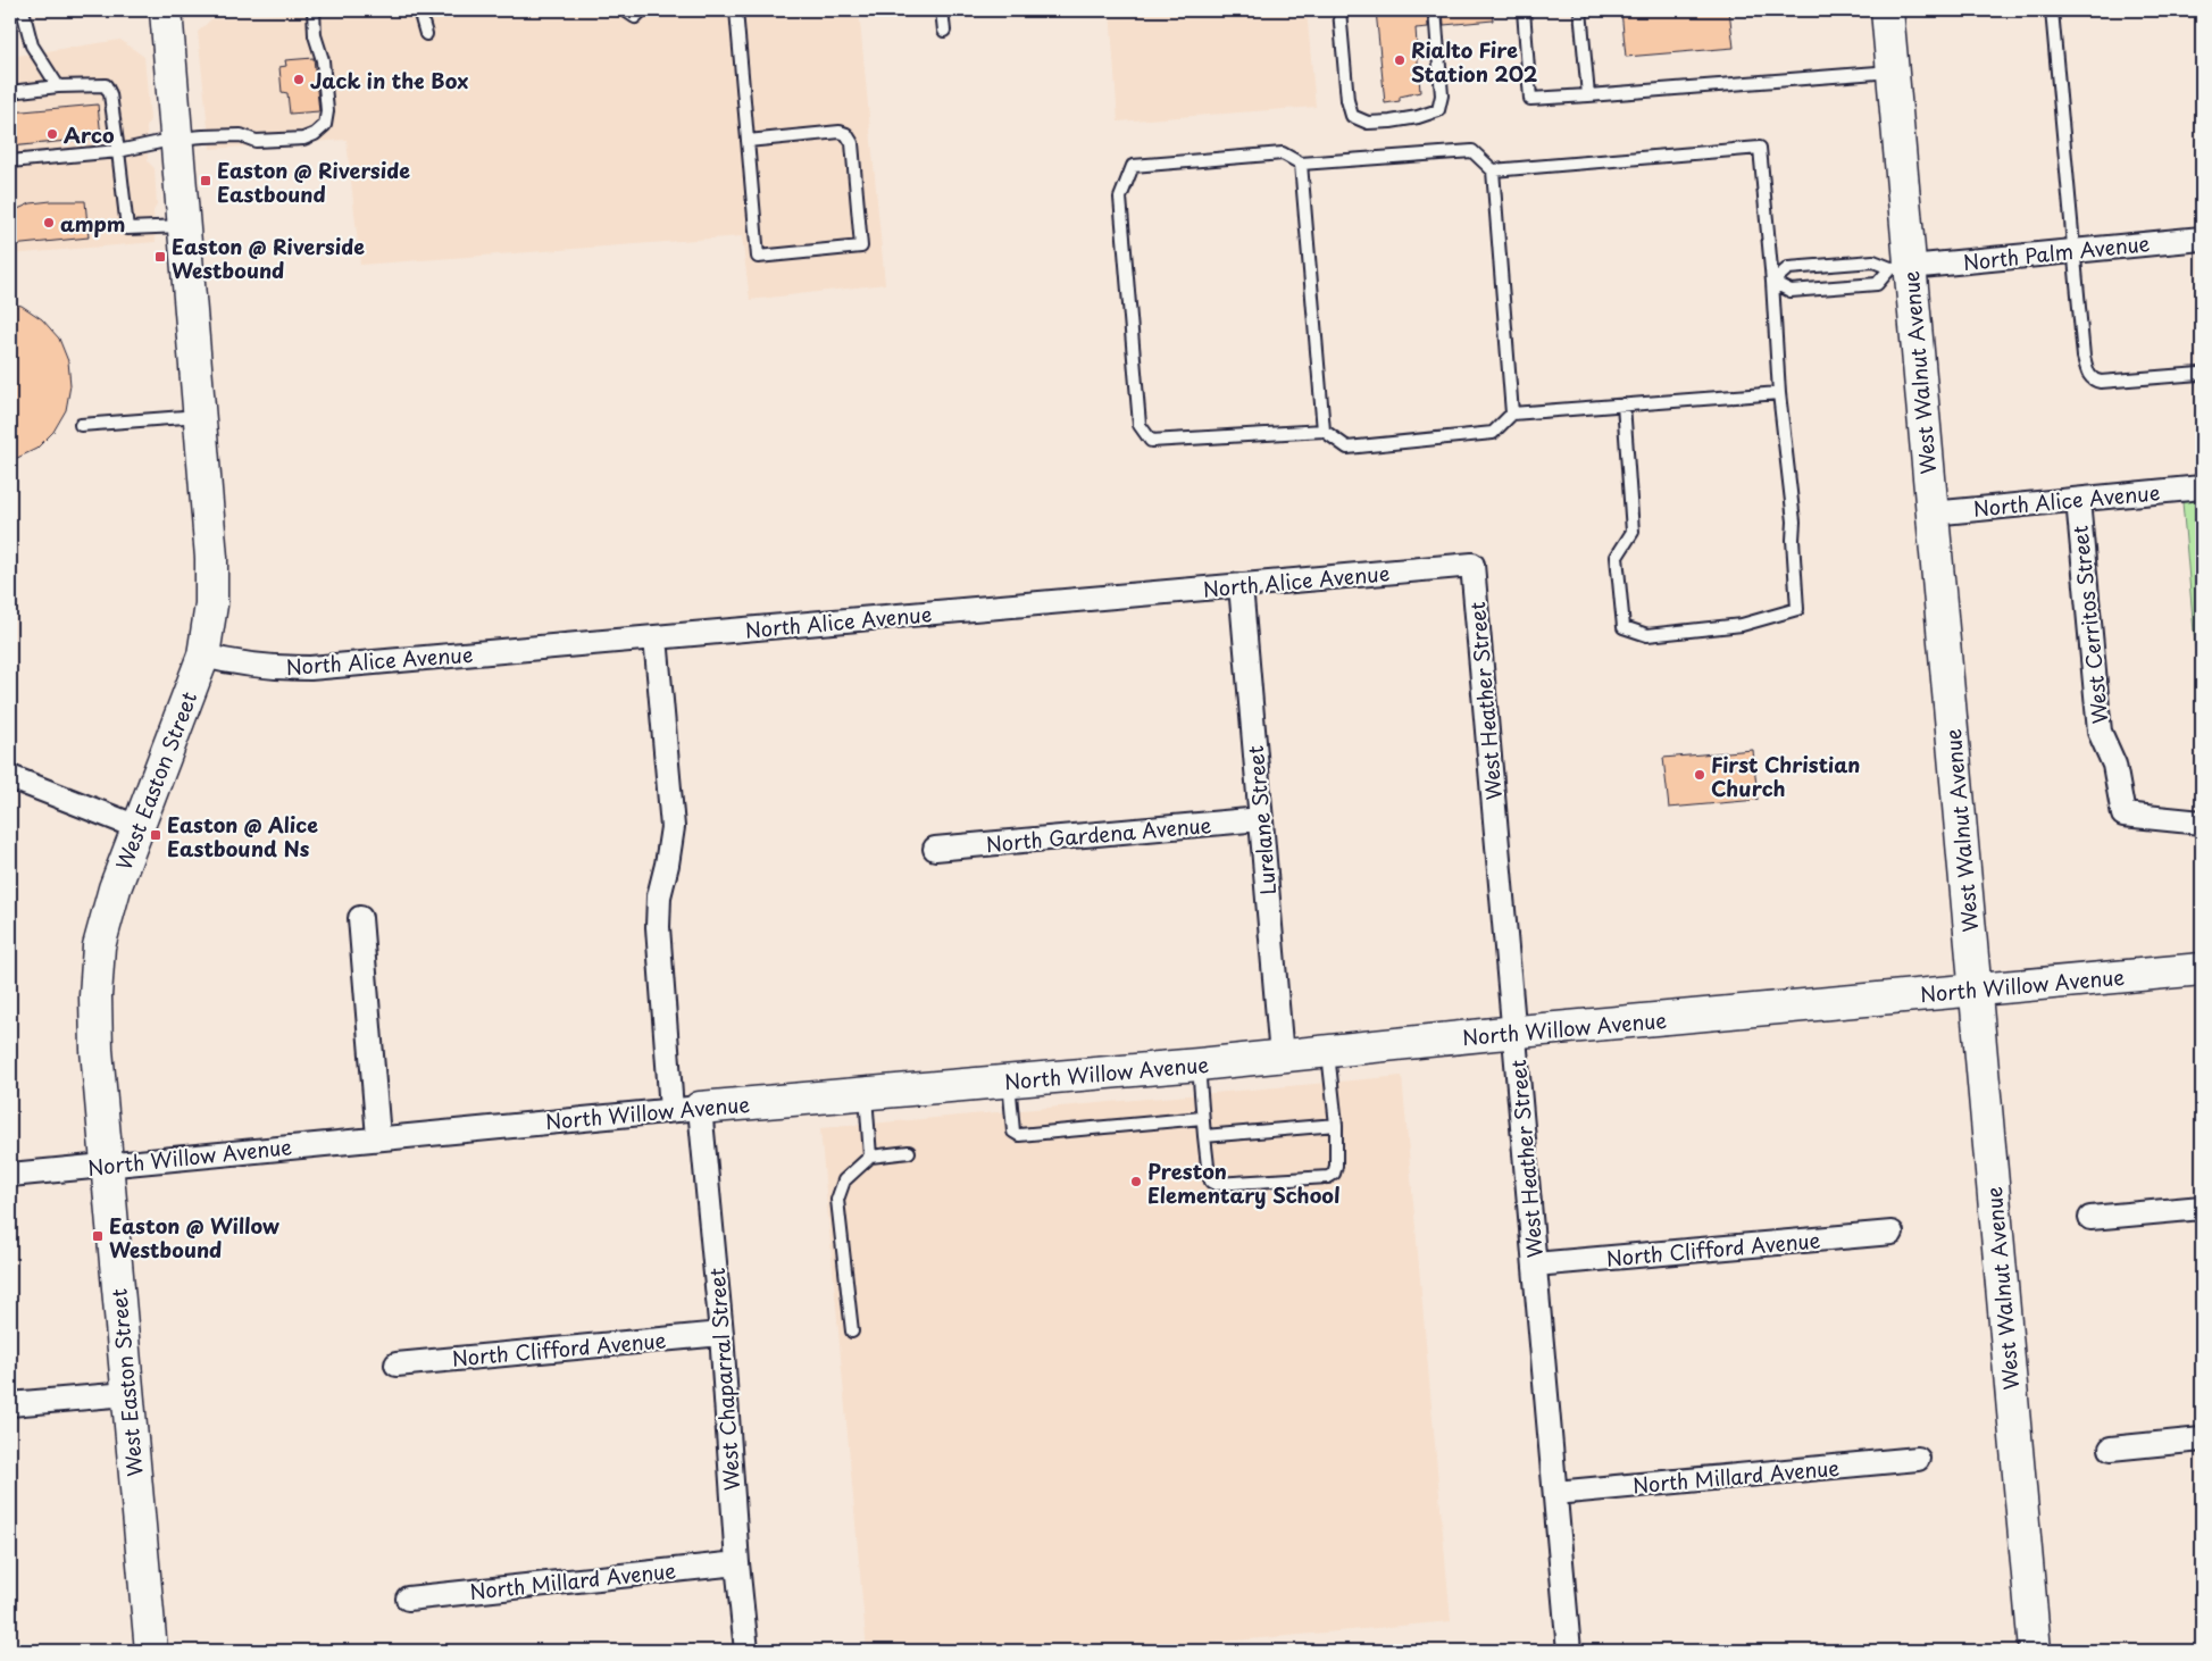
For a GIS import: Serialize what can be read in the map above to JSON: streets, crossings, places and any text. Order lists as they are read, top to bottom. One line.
{"streets":{"street":["North Palm Avenue","West Walnut Avenue","North Alice Avenue","West Cerritos Street","West Heather Street","West Easton Street","Lurelane Street","North Gardena Avenue","North Willow Avenue","North Clifford Avenue","West Chaparral Street","North Millard Avenue"]},"crossings":[["North Palm Avenue","West Walnut Avenue"],["West Walnut Avenue","North Alice Avenue"],["West Walnut Avenue","North Willow Avenue"],["North Alice Avenue","West Cerritos Street"],["North Alice Avenue","West Heather Street"],["North Alice Avenue","West Easton Street"],["North Alice Avenue","Lurelane Street"],["North Alice Avenue","West Chaparral Street"],["West Heather Street","North Willow Avenue"],["West Heather Street","North Clifford Avenue"],["West Heather Street","North Millard Avenue"],["West Easton Street","North Willow Avenue"],["Lurelane Street","North Gardena Avenue"],["Lurelane Street","North Willow Avenue"],["North Willow Avenue","West Chaparral Street"],["North Clifford Avenue","West Chaparral Street"],["West Chaparral Street","North Millard Avenue"]],"places":{"other":["Rialto Fire Station 202","Jack in the Box","Arco","ampm","First Christian Church","Preston Elementary School"],"transit":["Easton @ Riverside Eastbound","Easton @ Riverside Westbound","Easton @ Alice Eastbound Ns","Easton @ Willow Westbound"]}}
